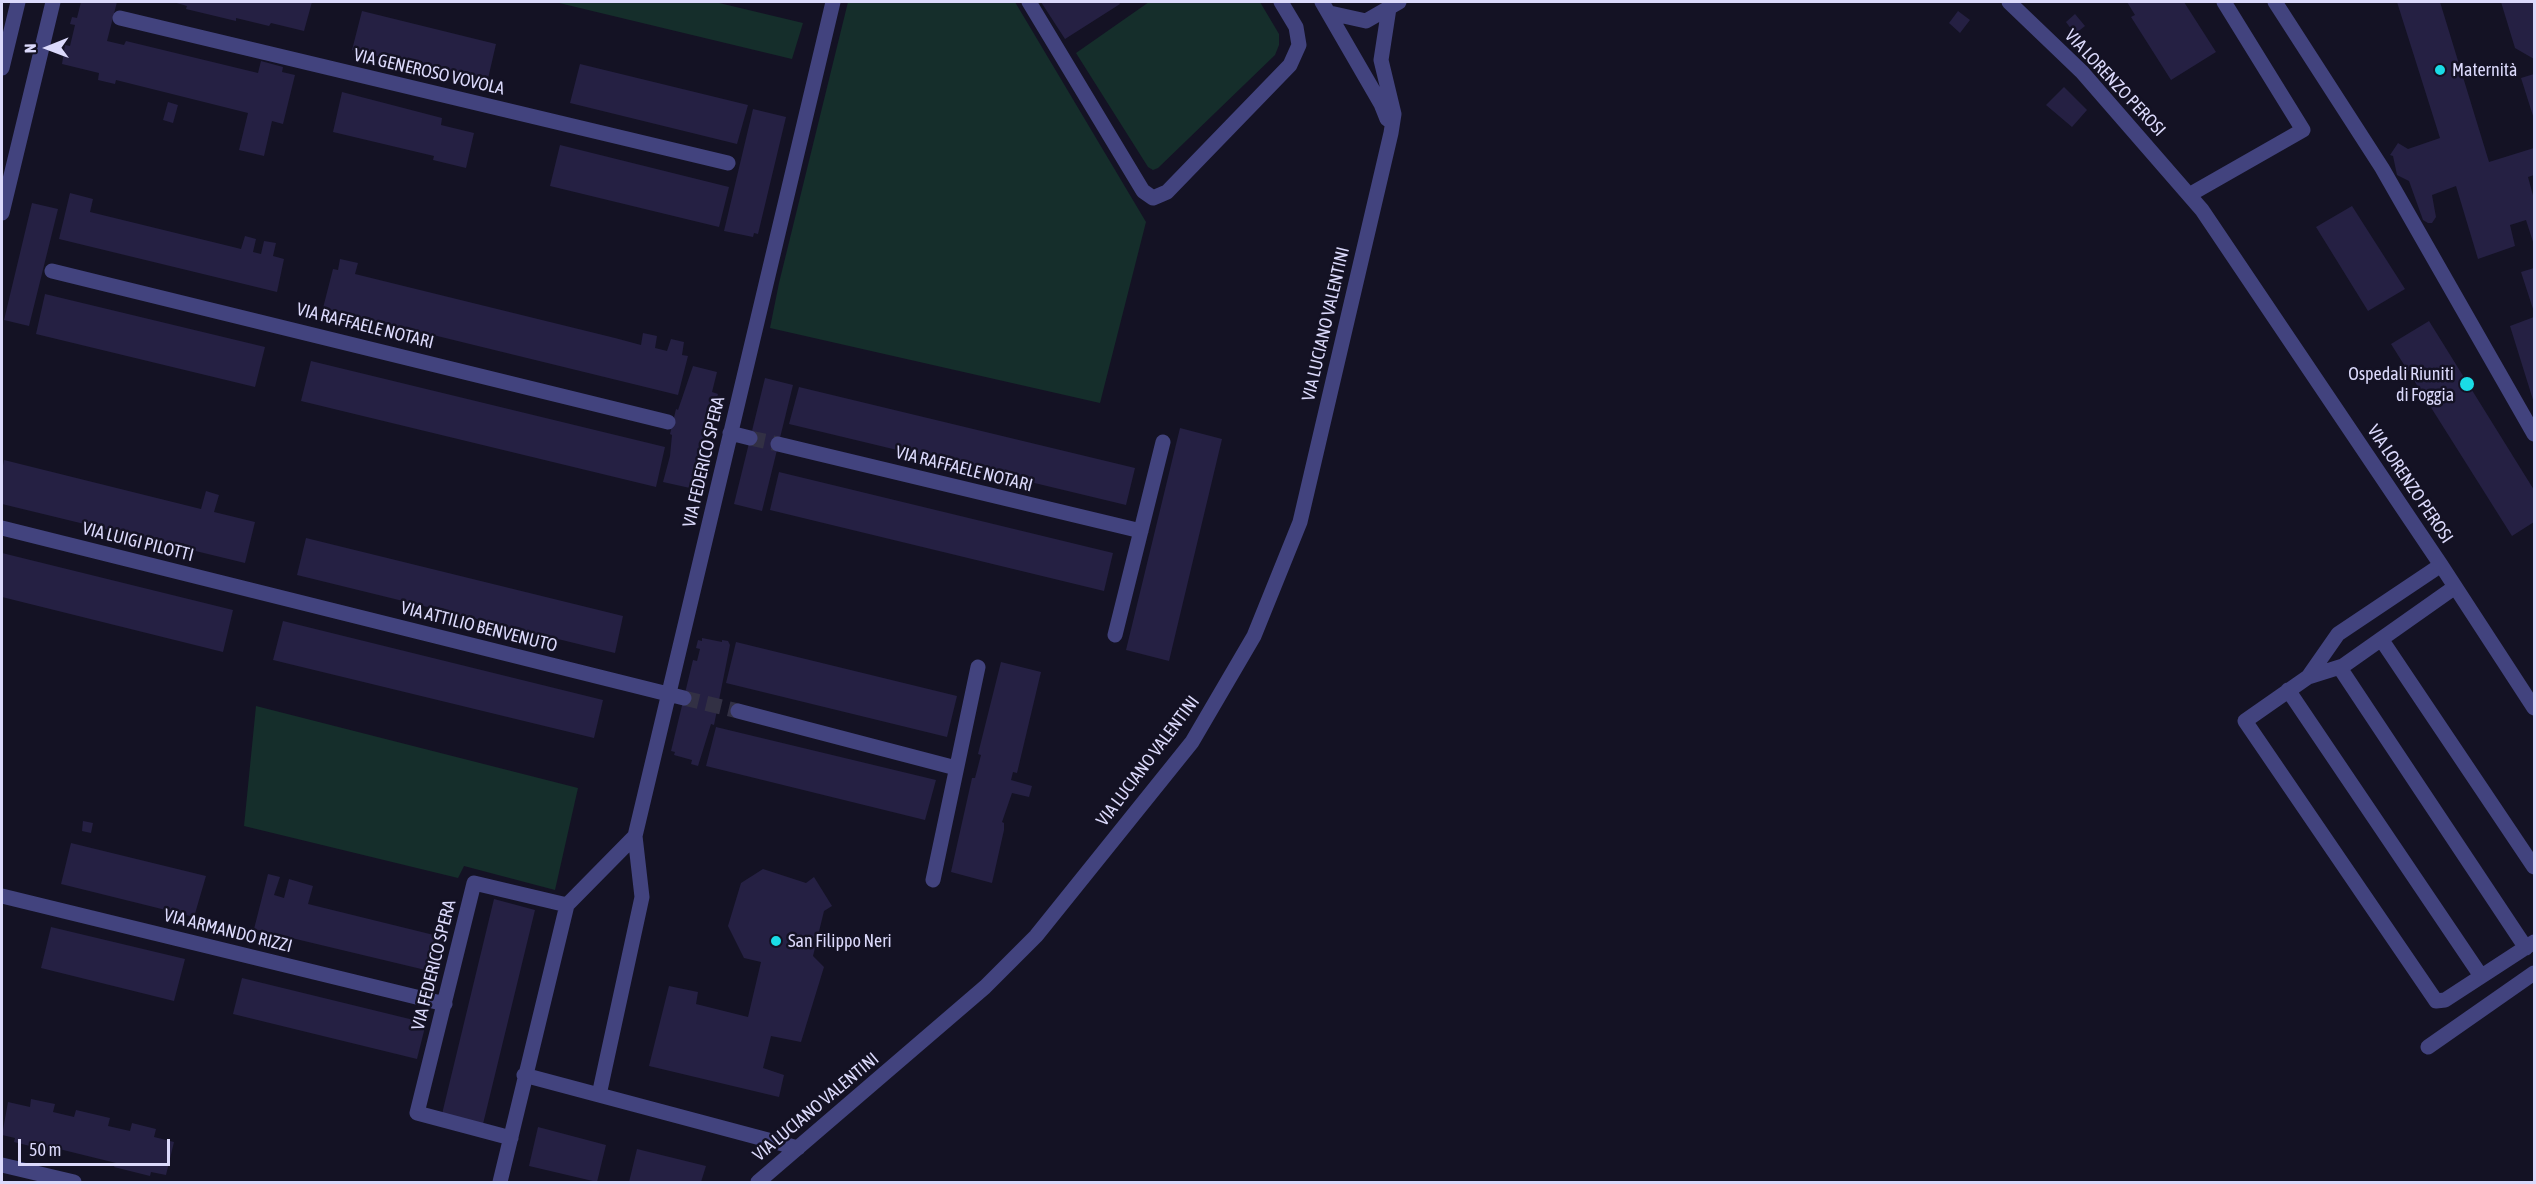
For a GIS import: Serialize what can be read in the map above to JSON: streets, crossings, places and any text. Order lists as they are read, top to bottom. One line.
{"streets":{"street":["VIA GENEROSO VOVOLA","VIA LORENZO PEROSI","VIA LUCIANO VALENTINI","VIA RAFFAELE NOTARI","VIA FEDERICO SPERA","VIA LUIGI PILOTTI","VIA ATTILIO BENVENUTO","VIA ARMANDO RIZZI"]},"crossings":[["VIA FEDERICO SPERA","VIA ATTILIO BENVENUTO"],["VIA FEDERICO SPERA","VIA ARMANDO RIZZI"],["VIA LUIGI PILOTTI","VIA ATTILIO BENVENUTO"]],"places":["Maternità","Ospedali Riuniti di Foggia","San Filippo Neri"],"scale_bar":"50 m","north":"left"}
